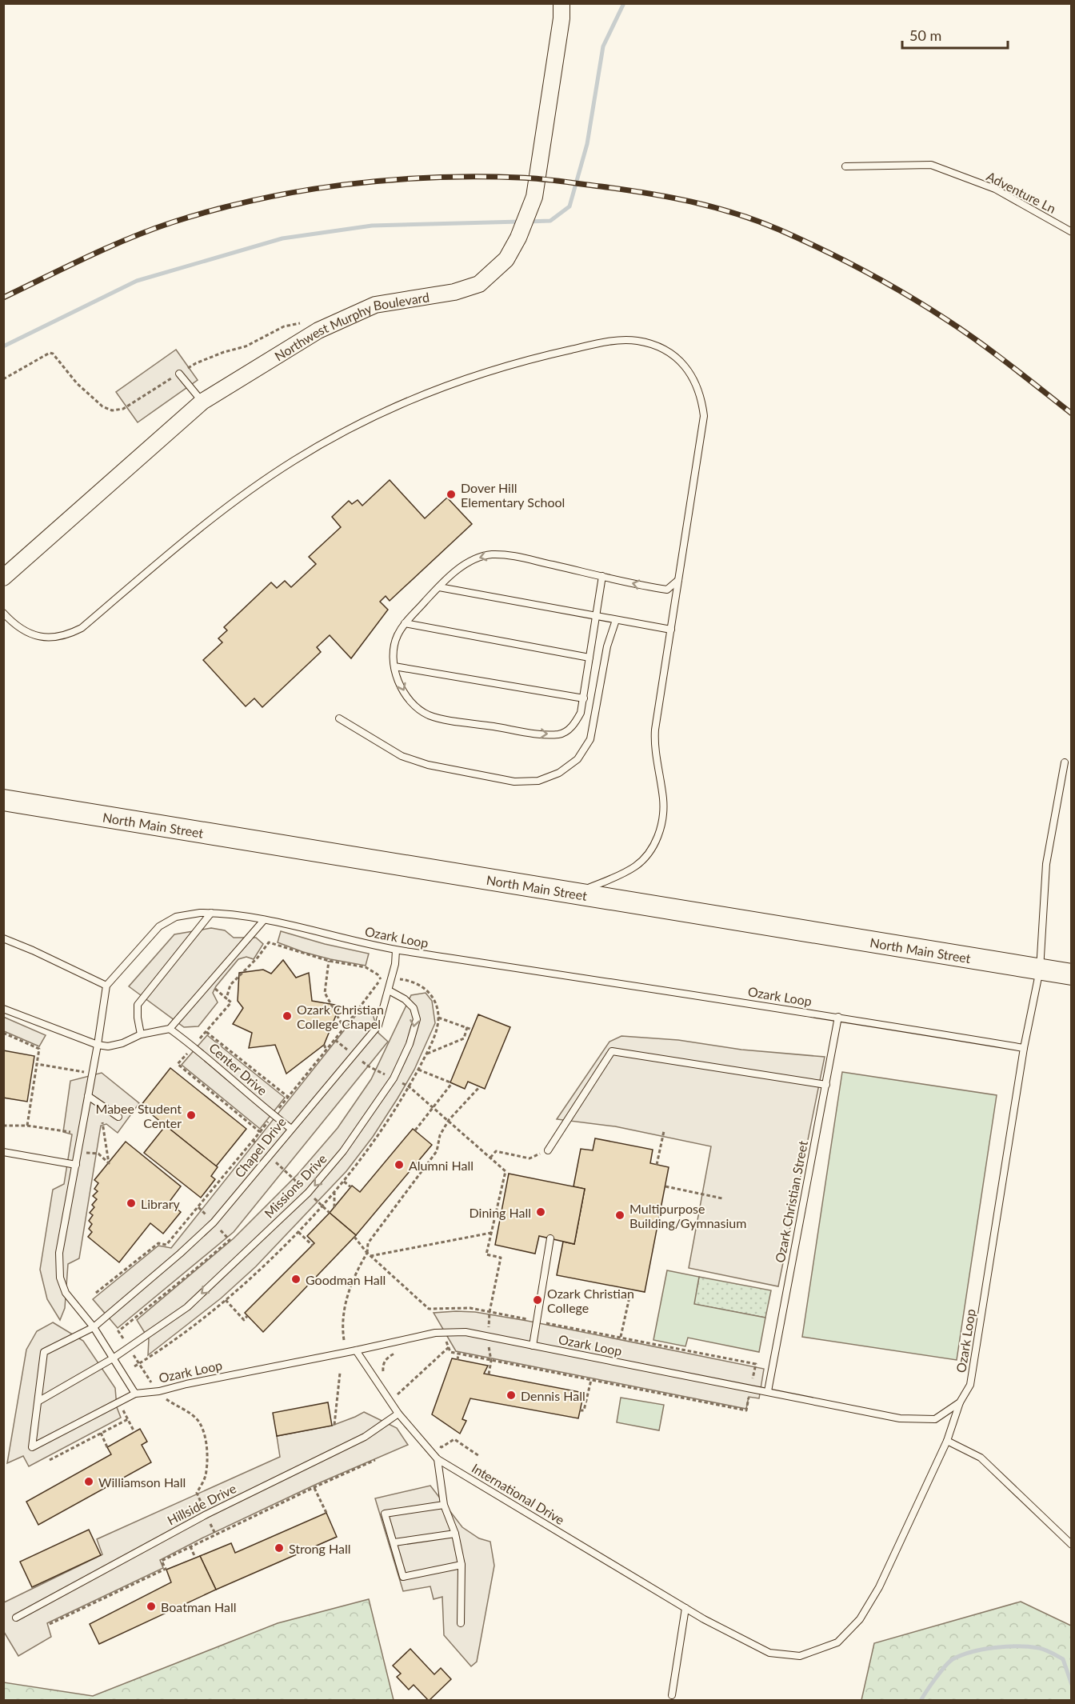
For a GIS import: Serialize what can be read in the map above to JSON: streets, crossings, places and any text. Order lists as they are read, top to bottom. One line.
{"streets":{"main road":["North Main Street"],"street":["Northwest Murphy Boulevard"],"lane":["Adventure Ln","Ozark Loop","Center Drive","Chapel Drive","Missions Drive","Ozark Christian Street","International Drive","Hillside Drive"]},"crossings":[["Ozark Loop","Chapel Drive"],["Ozark Loop","Ozark Christian Street"],["Ozark Loop","International Drive"],["Center Drive","Chapel Drive"],["Chapel Drive","Missions Drive"],["International Drive","Hillside Drive"]],"one_way":["Missions Drive"],"places":["Dover Hill Elementary School","Ozark Christian College Chapel","Mabee Student Center","Alumni Hall","Library","Dining Hall","Multipurpose Building/Gymnasium","Goodman Hall","Ozark Christian College","Dennis Hall","Williamson Hall","Strong Hall","Boatman Hall"],"scale_bar":"50 m"}
